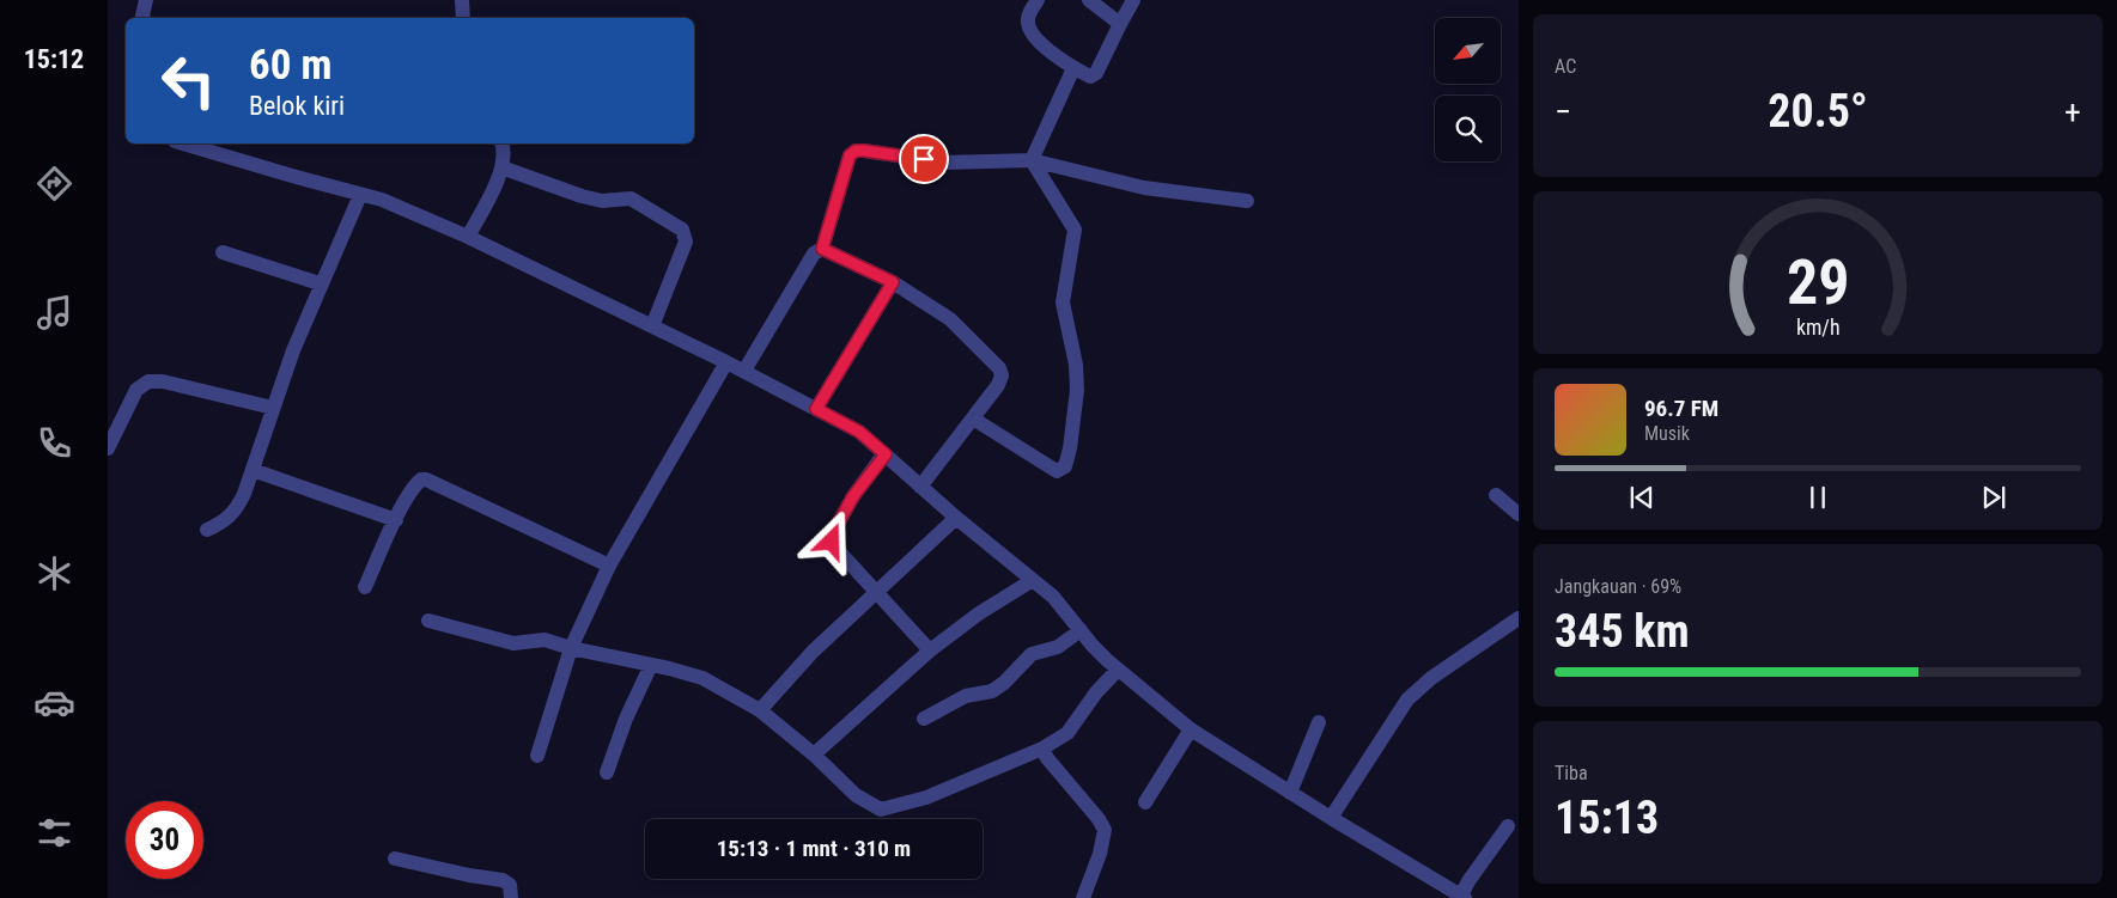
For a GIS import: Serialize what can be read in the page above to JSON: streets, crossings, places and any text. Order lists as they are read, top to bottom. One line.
{"north":"bottom left","page":{"tabs":"15:12","tile":["AC",["Jangkauan · 69%","345 km"],["Tiba","15:13"]],"turn":["60 m","Belok kiri"],"heat":["−","20.5°","+"],"song":["96.7 FM","Musik"],"limit":"30","trip":"15:13 · 1 mnt · 310 m","gauge":["29","km/h"]}}
